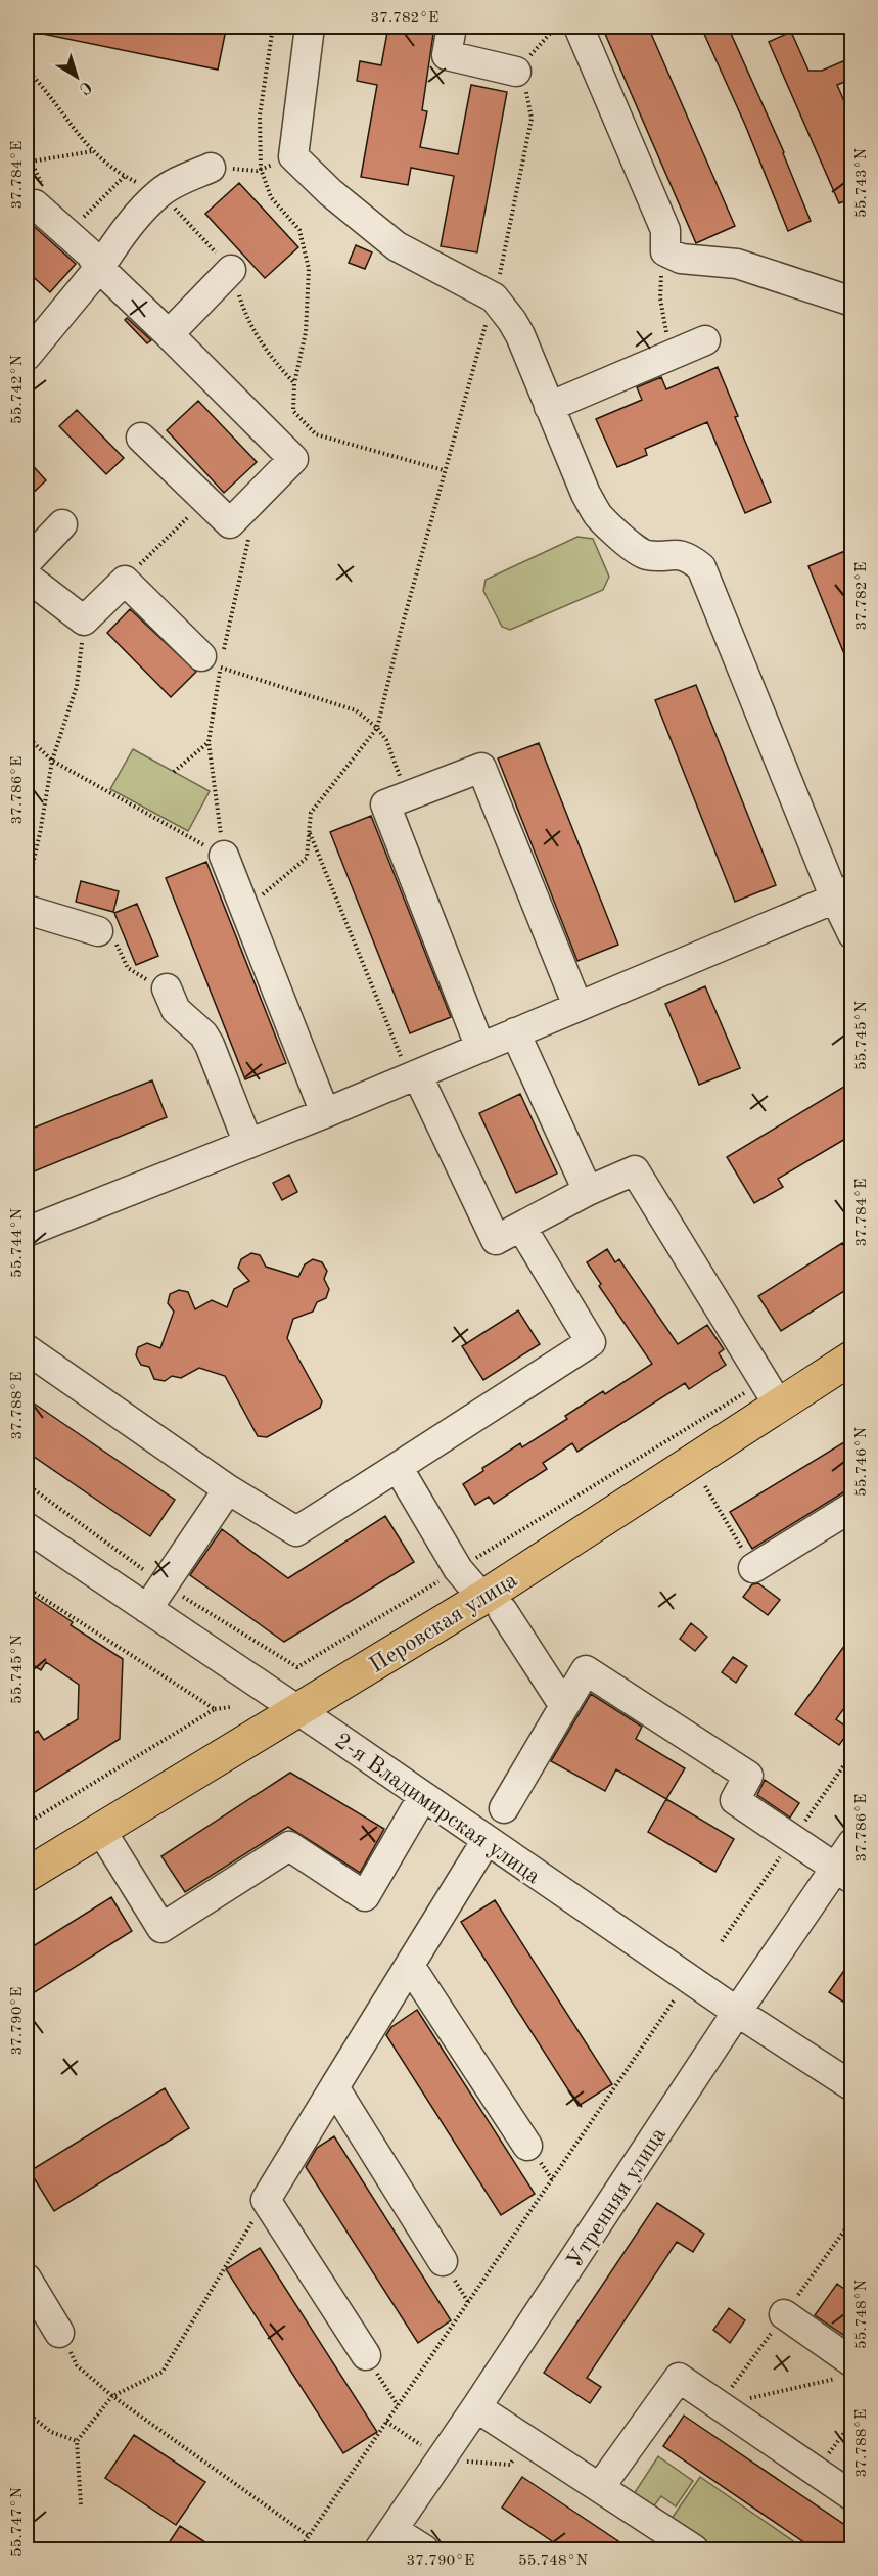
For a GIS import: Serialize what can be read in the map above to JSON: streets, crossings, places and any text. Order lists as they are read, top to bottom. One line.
{"streets":{"main road":["Перовская улица"],"street":["2-я Владимирская улица","Утренняя улица"]},"crossings":[["Перовская улица","2-я Владимирская улица"],["2-я Владимирская улица","Утренняя улица"]],"north":"bottom right","coordinates":["37.782°E","37.784°E","55.743°N","55.742°N","37.786°E","55.745°N","55.744°N","37.788°E","55.746°N","37.790°E","55.748°N","55.747°N"]}
